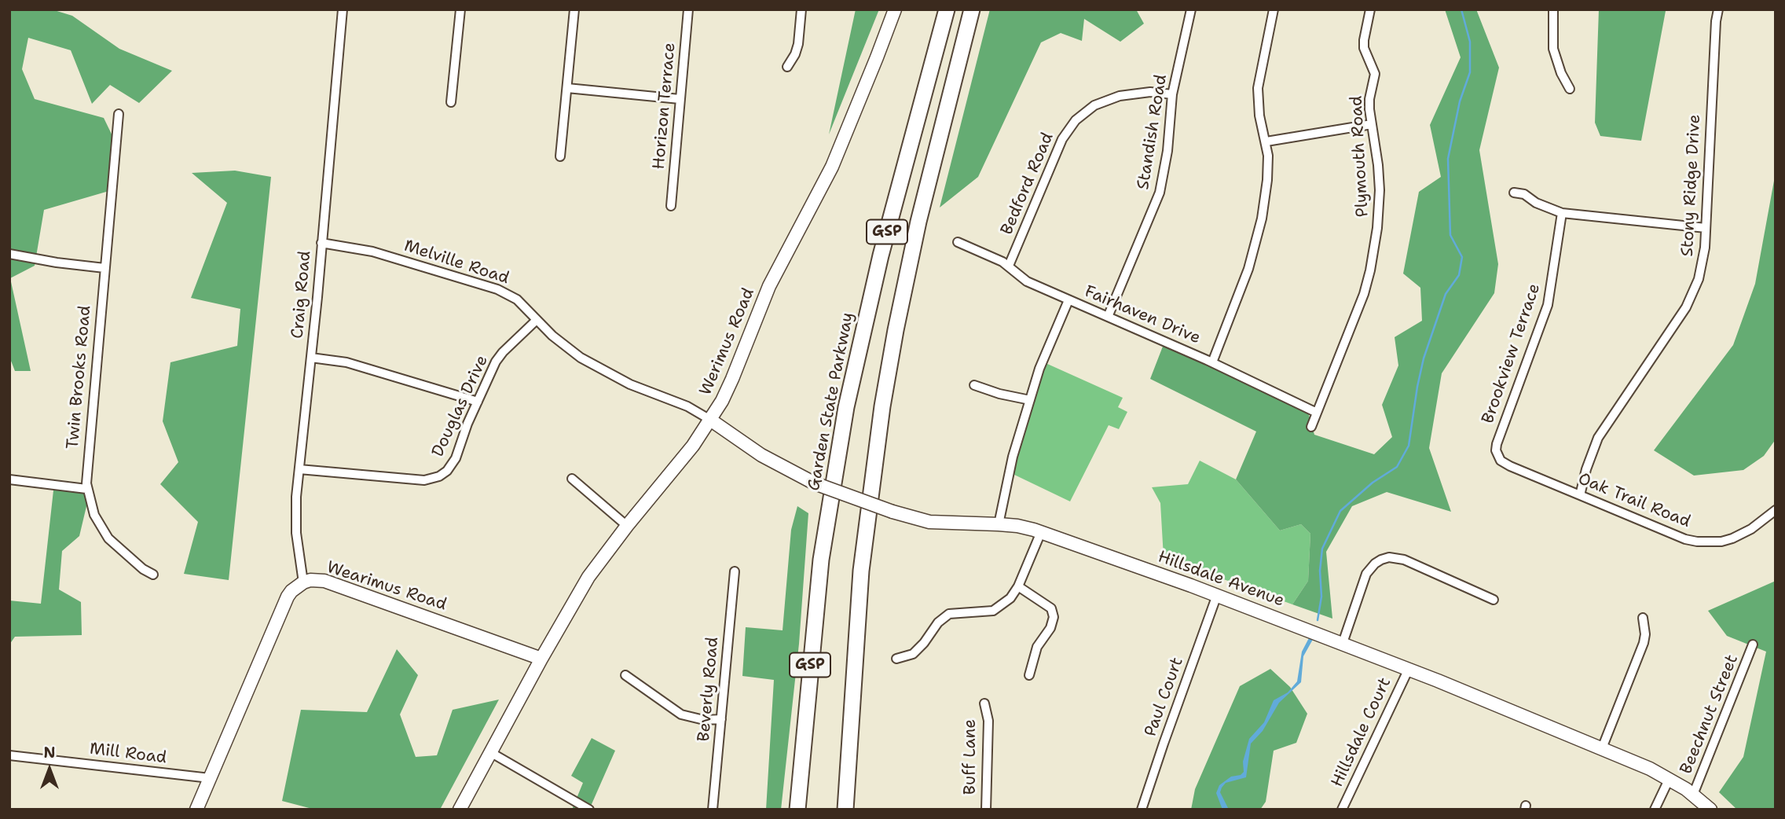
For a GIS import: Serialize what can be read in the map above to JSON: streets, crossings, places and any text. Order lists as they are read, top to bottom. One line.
{"streets":{"highway":["GSP","Garden State Parkway"],"street":["Horizon Terrace","Standish Road","Plymouth Road","Bedford Road","Stony Ridge Drive","Melville Road","Craig Road","Fairhaven Drive","Werimus Road","Brookview Terrace","Twin Brooks Road","Douglas Drive","Oak Trail Road","Hillsdale Avenue","Wearimus Road","Beverly Road","Paul Court","Beechnut Street","Hillsdale Court","Mill Road","Buff Lane"]},"crossings":[["Standish Road","Bedford Road"],["Standish Road","Fairhaven Drive"],["Plymouth Road","Fairhaven Drive"],["Bedford Road","Fairhaven Drive"],["Stony Ridge Drive","Oak Trail Road"],["Melville Road","Craig Road"],["Melville Road","Werimus Road"],["Melville Road","Douglas Drive"],["Melville Road","Hillsdale Avenue"],["Craig Road","Douglas Drive"],["Craig Road","Wearimus Road"],["Werimus Road","Hillsdale Avenue"],["Werimus Road","Wearimus Road"],["Brookview Terrace","Oak Trail Road"],["Hillsdale Avenue","Paul Court"],["Hillsdale Avenue","Beechnut Street"],["Hillsdale Avenue","Hillsdale Court"],["Wearimus Road","Mill Road"]],"north":"top"}
